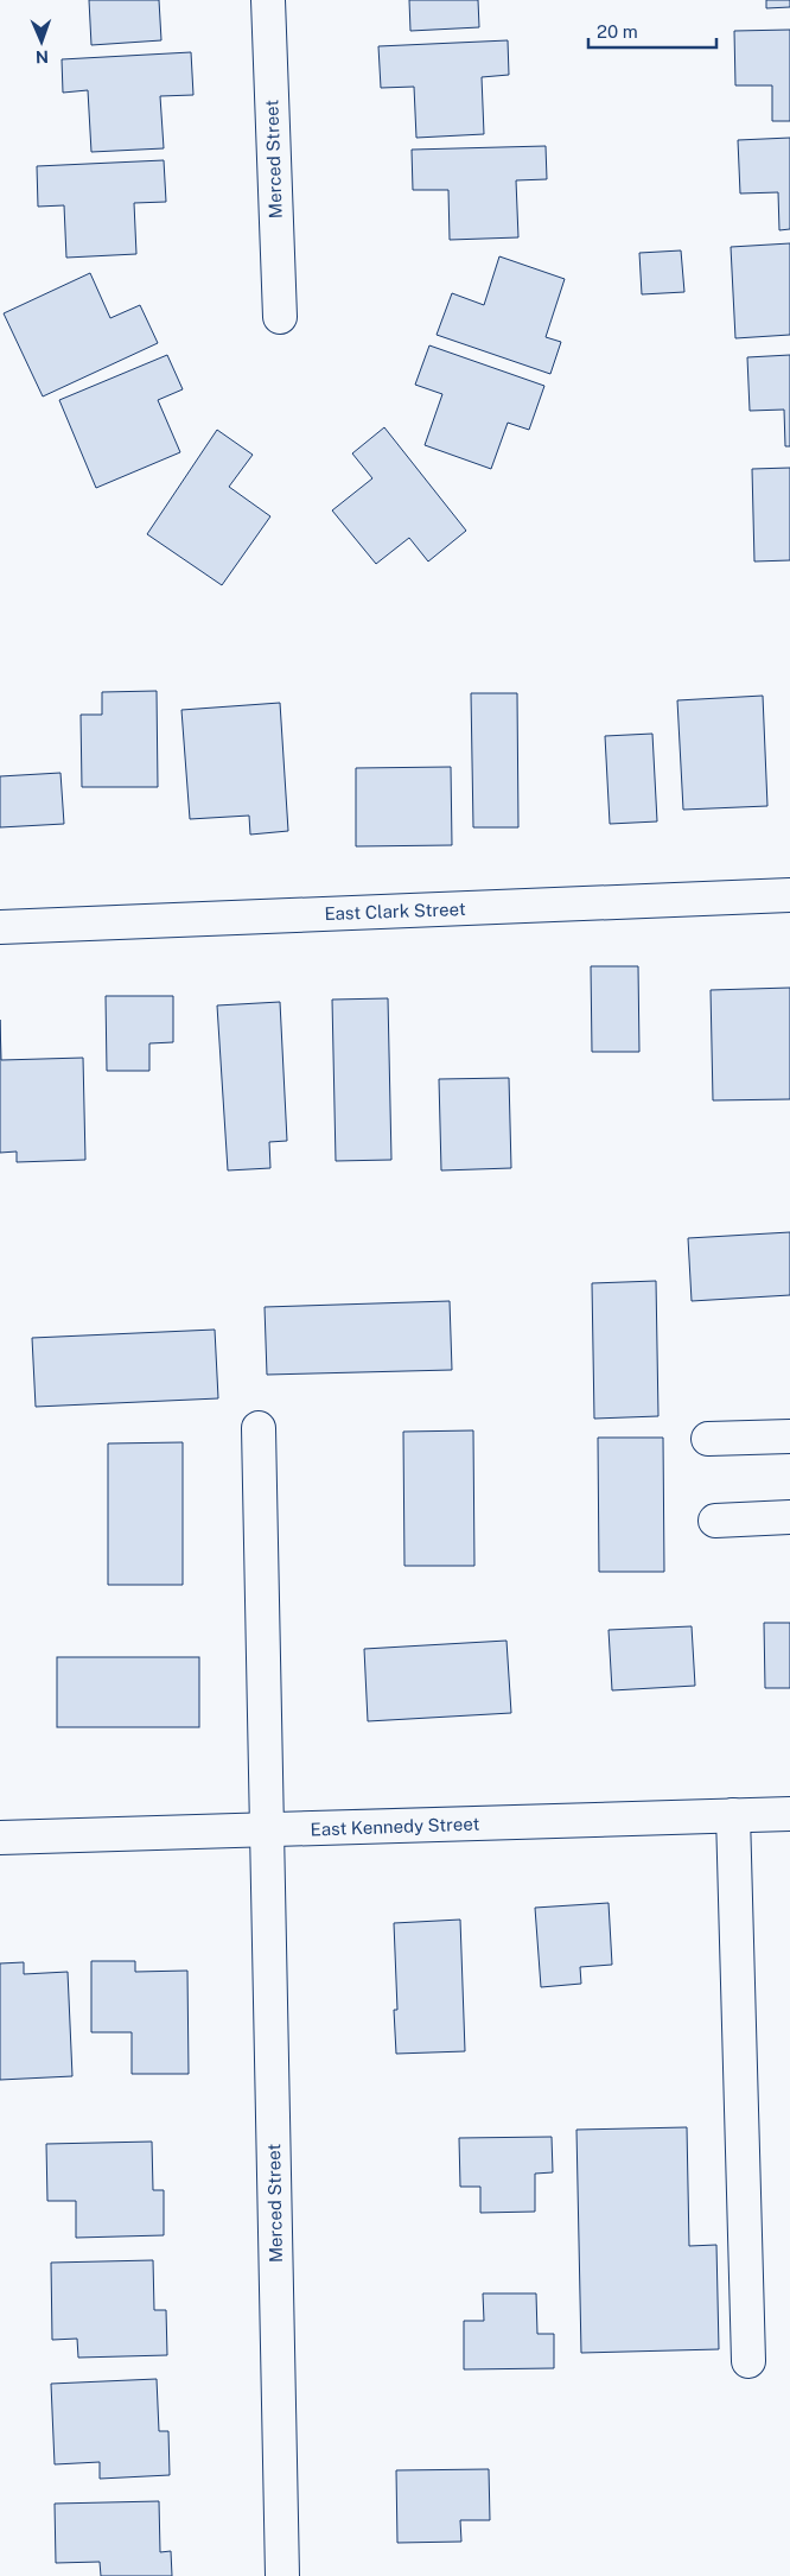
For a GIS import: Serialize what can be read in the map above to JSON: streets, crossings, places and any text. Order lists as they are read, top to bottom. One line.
{"streets":{"street":["Merced Street","East Clark Street","East Kennedy Street"]},"crossings":[["Merced Street","East Kennedy Street"]],"scale_bar":"20 m","north":"bottom"}
